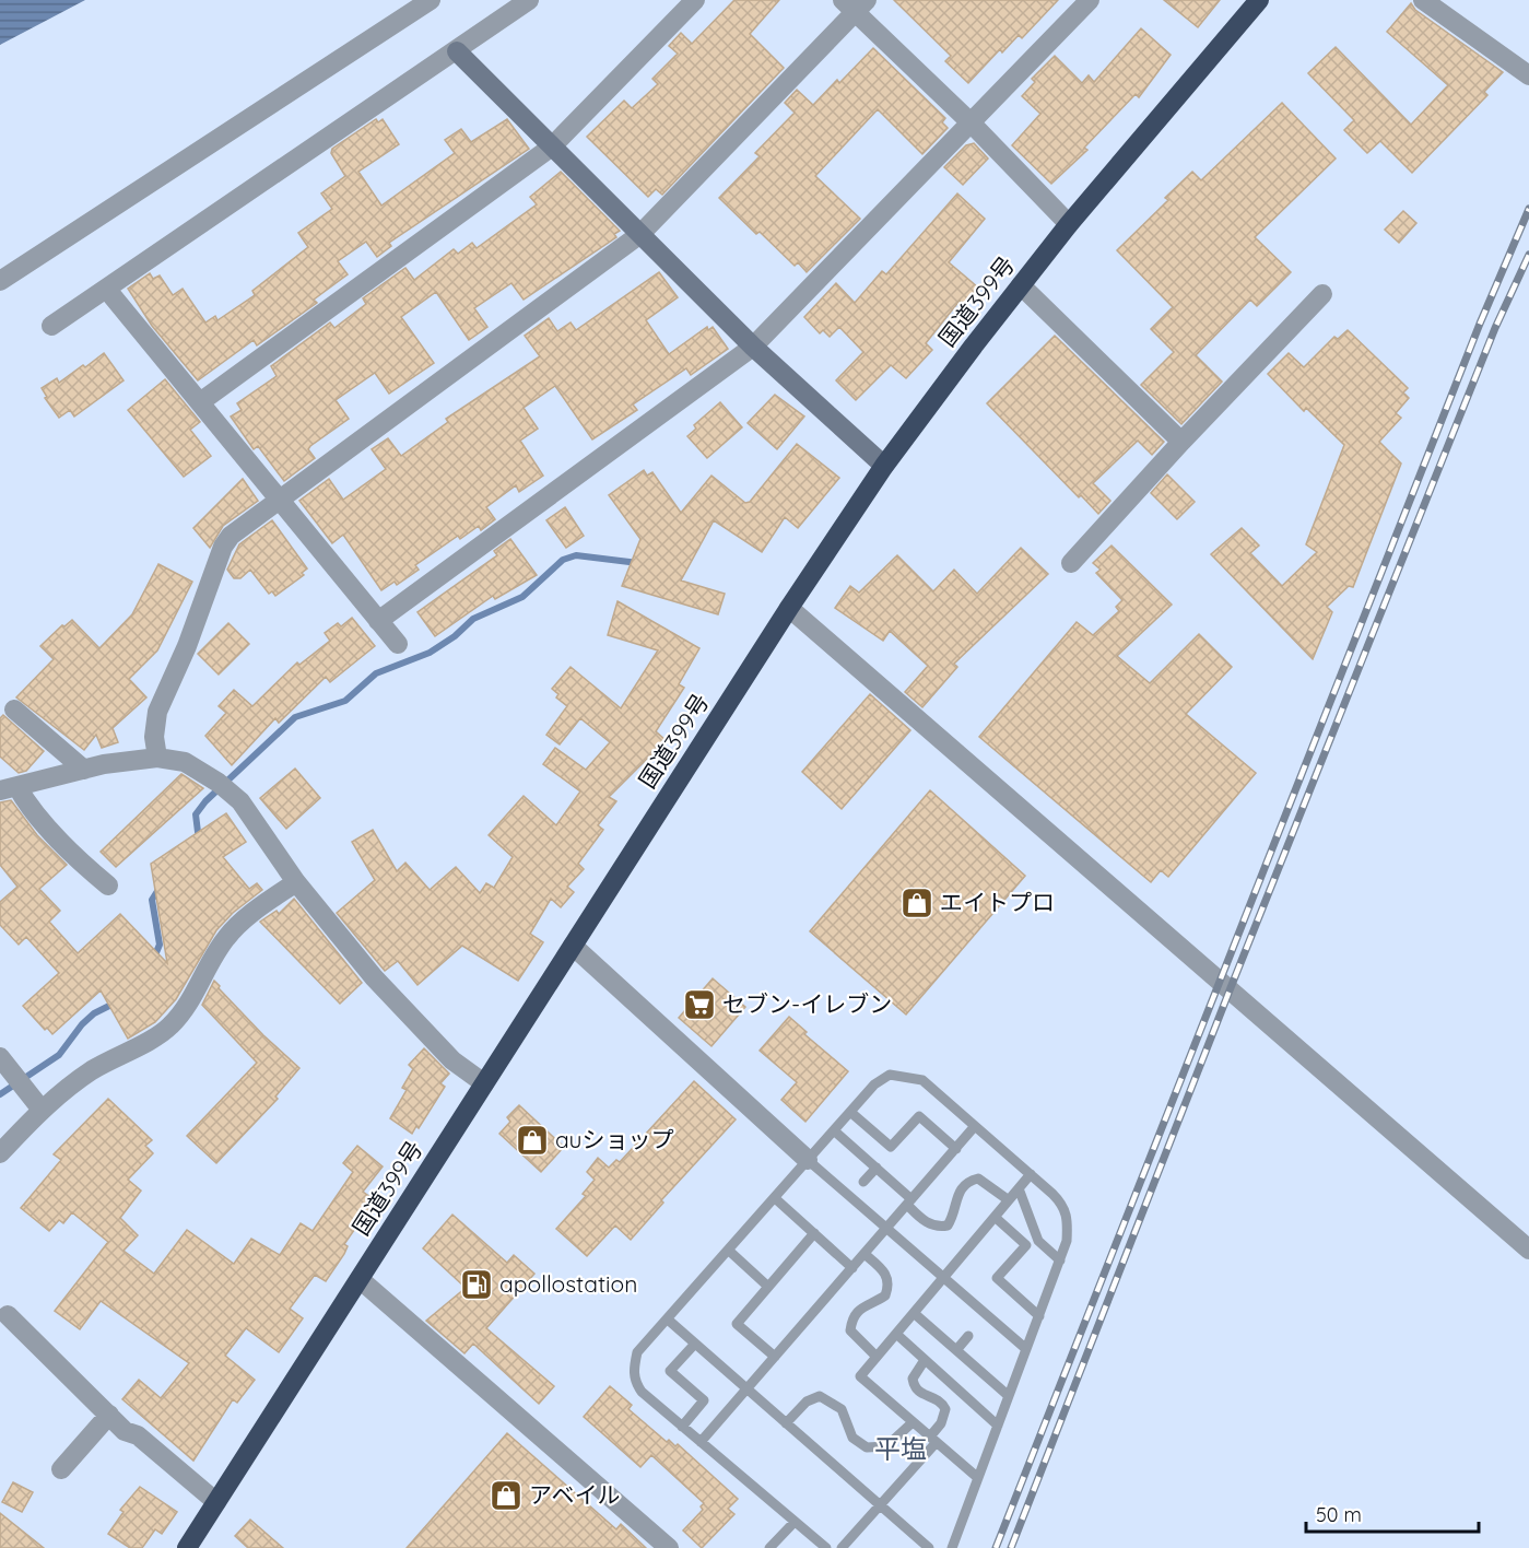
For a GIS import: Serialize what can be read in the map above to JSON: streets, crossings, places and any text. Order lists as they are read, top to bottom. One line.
{"streets":{"highway":["国道399号"]},"districts":["平塩"],"places":{"shop":["エイトプロ","auショップ","アベイル"],"supermarket":["セブン-イレブン"],"fuel station":["apollostation"]},"scale_bar":"50 m"}
